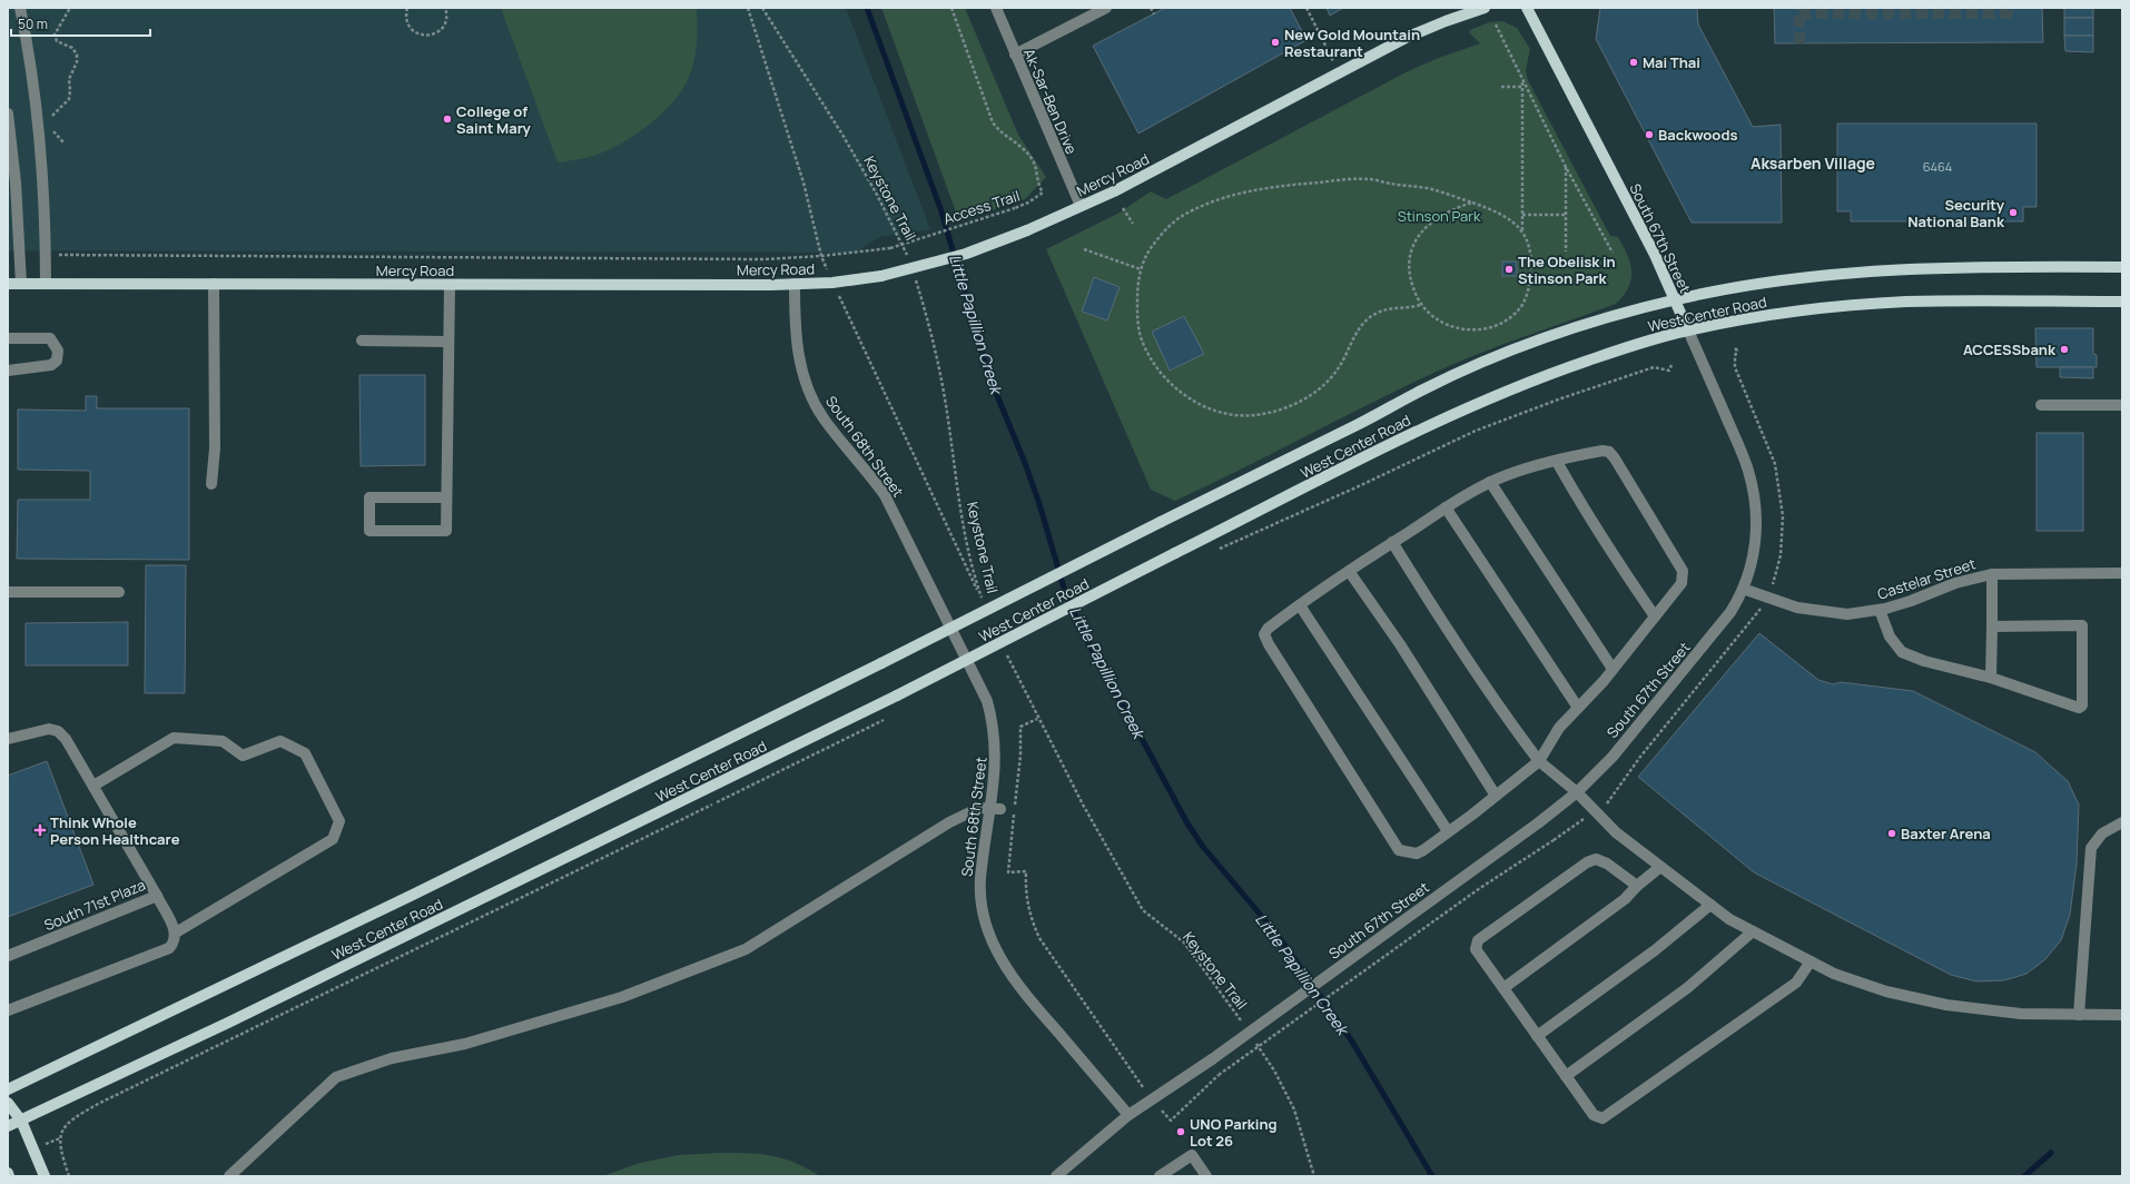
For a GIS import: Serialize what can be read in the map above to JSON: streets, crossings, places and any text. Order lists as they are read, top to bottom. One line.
{"streets":{"main road":["Mercy Road","South 67th Street","West Center Road"],"street":["Ak-Sar-Ben Drive","South 68th Street","Castelar Street","South 71st Plaza"],"path":["Keystone Trail","Access Trail"]},"crossings":[["Ak-Sar-Ben Drive","Mercy Road"],["Mercy Road","South 68th Street"],["South 67th Street","West Center Road"],["South 67th Street","South 68th Street"],["South 67th Street","Castelar Street"]],"districts":["Aksarben Village"],"water":["Little Papillion Creek"],"parks":["Stinson Park"],"places":{"other":["New Gold Mountain Restaurant","Mai Thai","College of Saint Mary","Backwoods","Security National Bank","The Obelisk in Stinson Park","ACCESSbank","Baxter Arena","UNO Parking Lot 26"],"health":["Think Whole Person Healthcare"]},"house_numbers":["6464"],"scale_bar":"50 m"}
